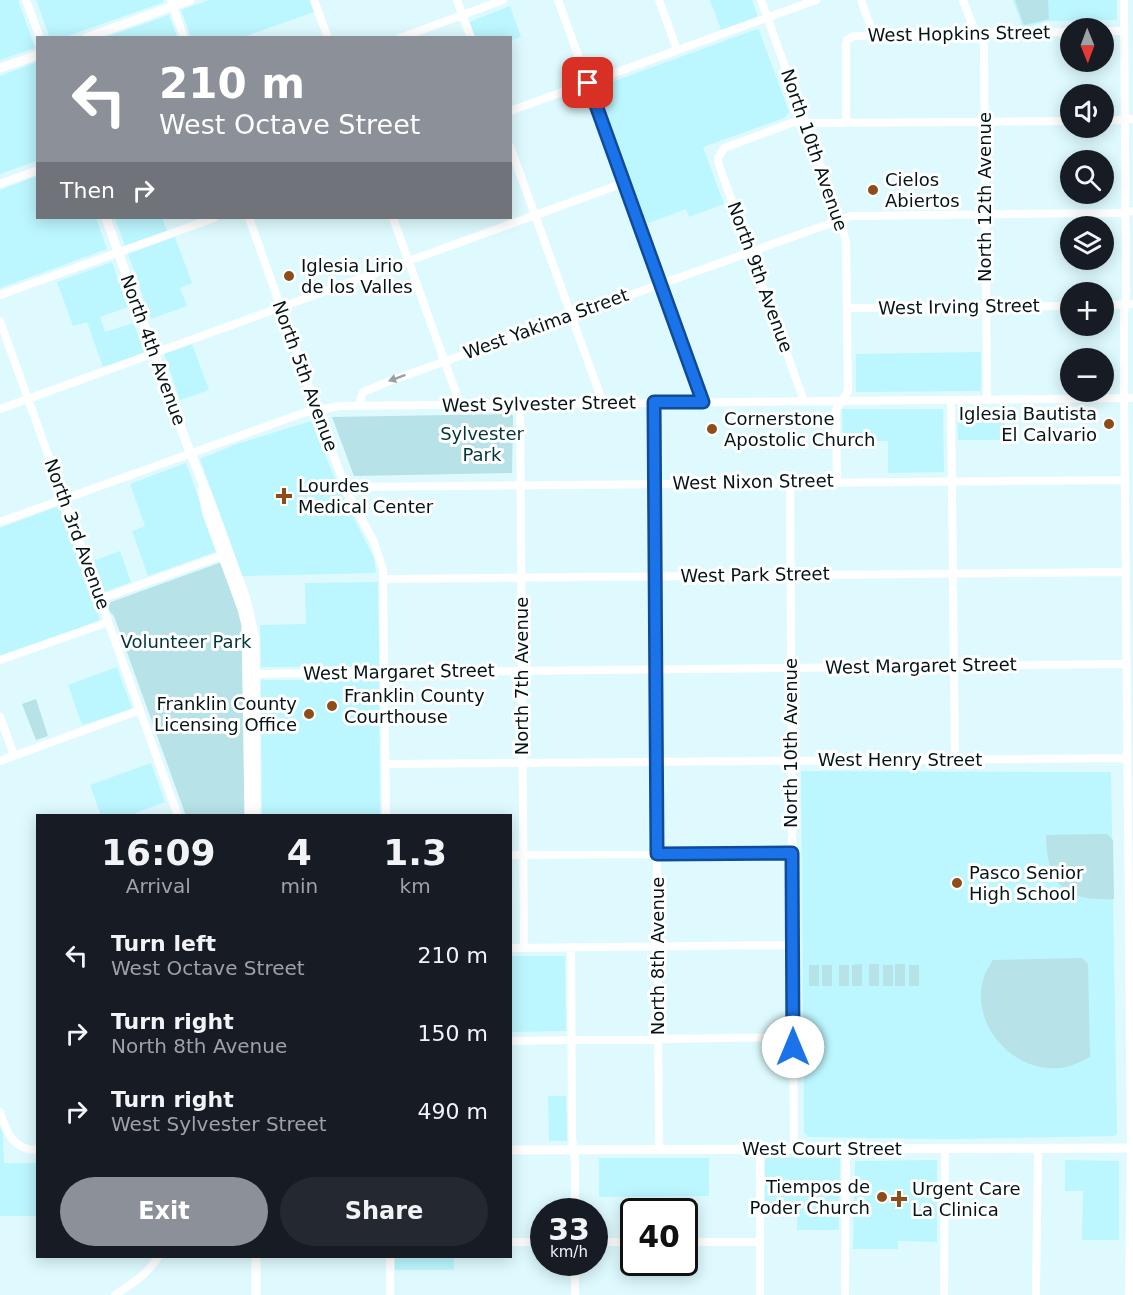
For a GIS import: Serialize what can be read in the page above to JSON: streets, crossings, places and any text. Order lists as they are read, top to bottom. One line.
{"streets":{"main road":["North 4th Avenue","West Court Street"],"street":["West Hopkins Street","North 10th Avenue","North 12th Avenue","North 9th Avenue","West Irving Street","West Yakima Street","North 5th Avenue","West Sylvester Street","West Nixon Street","North 3rd Avenue","West Park Street","West Margaret Street","North 7th Avenue","West Henry Street","North 8th Avenue"]},"crossings":[["West Hopkins Street","North 12th Avenue"],["North 10th Avenue","North 9th Avenue"],["North 10th Avenue","West Irving Street"],["North 10th Avenue","West Yakima Street"],["North 10th Avenue","West Sylvester Street"],["North 10th Avenue","West Nixon Street"],["North 10th Avenue","West Park Street"],["North 10th Avenue","West Margaret Street"],["North 10th Avenue","West Henry Street"],["North 10th Avenue","West Court Street"],["North 12th Avenue","West Irving Street"],["North 12th Avenue","West Yakima Street"],["North 12th Avenue","West Sylvester Street"],["North 9th Avenue","West Yakima Street"],["North 9th Avenue","West Sylvester Street"],["West Yakima Street","West Sylvester Street"],["North 4th Avenue","West Sylvester Street"],["North 4th Avenue","West Margaret Street"],["North 5th Avenue","West Sylvester Street"],["North 5th Avenue","West Nixon Street"],["North 5th Avenue","West Park Street"],["North 5th Avenue","West Margaret Street"],["North 5th Avenue","West Henry Street"],["West Sylvester Street","North 3rd Avenue"],["West Sylvester Street","North 7th Avenue"],["West Sylvester Street","North 8th Avenue"],["West Nixon Street","North 7th Avenue"],["West Nixon Street","North 8th Avenue"],["West Park Street","North 7th Avenue"],["West Park Street","North 8th Avenue"],["West Margaret Street","North 7th Avenue"],["West Margaret Street","North 8th Avenue"],["North 7th Avenue","West Henry Street"],["West Henry Street","North 8th Avenue"],["North 8th Avenue","West Court Street"]],"parks":["Sylvester Park","Volunteer Park"],"places":{"other":["Cielos Abiertos","Iglesia Lirio de los Valles","Iglesia Bautista El Calvario","Cornerstone Apostolic Church","Franklin County Courthouse","Franklin County Licensing Office","Pasco Senior High School","Tiempos de Poder Church"],"health":["Lourdes Medical Center","Urgent Care La Clinica"]},"north":"bottom","page":{"map_buttons":["+","−"],"turn":["210 m","West Octave Street"],"then":"Then","eta":["16:09","Arrival","4","min","1.3","km"],"list":[{"name":"Turn left","note":"West Octave Street","value":"210 m"},{"name":"Turn right","note":"North 8th Avenue","value":"150 m"},{"name":"Turn right","note":"West Sylvester Street","value":"490 m"}],"buttons":["Exit","Share"],"speed":"33 km/h","limit":"40"}}
